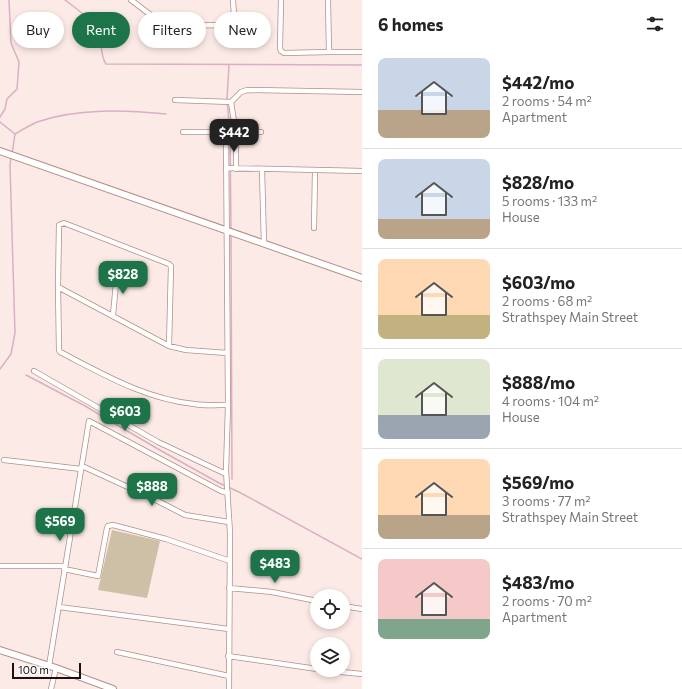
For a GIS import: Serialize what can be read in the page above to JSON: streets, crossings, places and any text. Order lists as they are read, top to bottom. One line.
{"scale_bar":"100 m","page":{"heading":"6 homes","chip":["Buy","Rent","Filters","New"],"list":[{"name":"$442/mo","note":"2 rooms · 54 m² · Apartment"},{"name":"$828/mo","note":"5 rooms · 133 m² · House"},{"name":"$603/mo","note":"2 rooms · 68 m² · Strathspey Main Street"},{"name":"$888/mo","note":"4 rooms · 104 m² · House"},{"name":"$569/mo","note":"3 rooms · 77 m² · Strathspey Main Street"},{"name":"$483/mo","note":"2 rooms · 70 m² · Apartment"}],"price":["$442","$828","$603","$888","$569","$483"],"scale":"100 m"}}
